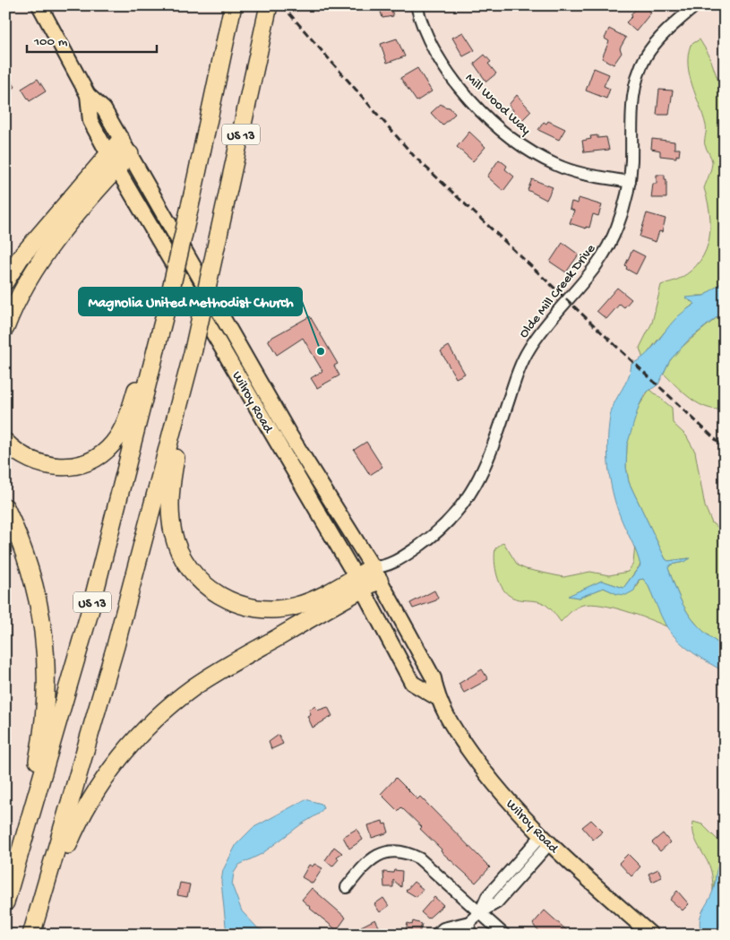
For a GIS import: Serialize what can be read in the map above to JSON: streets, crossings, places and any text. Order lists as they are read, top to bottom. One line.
{"streets":{"highway":["US 13"],"main road":["Wilroy Road"],"street":["Mill Wood Way","Olde Mill Creek Drive"]},"crossings":[["Mill Wood Way","Olde Mill Creek Drive"],["Olde Mill Creek Drive","Wilroy Road"]],"places":["Magnolia United Methodist Church"],"scale_bar":"100 m"}
